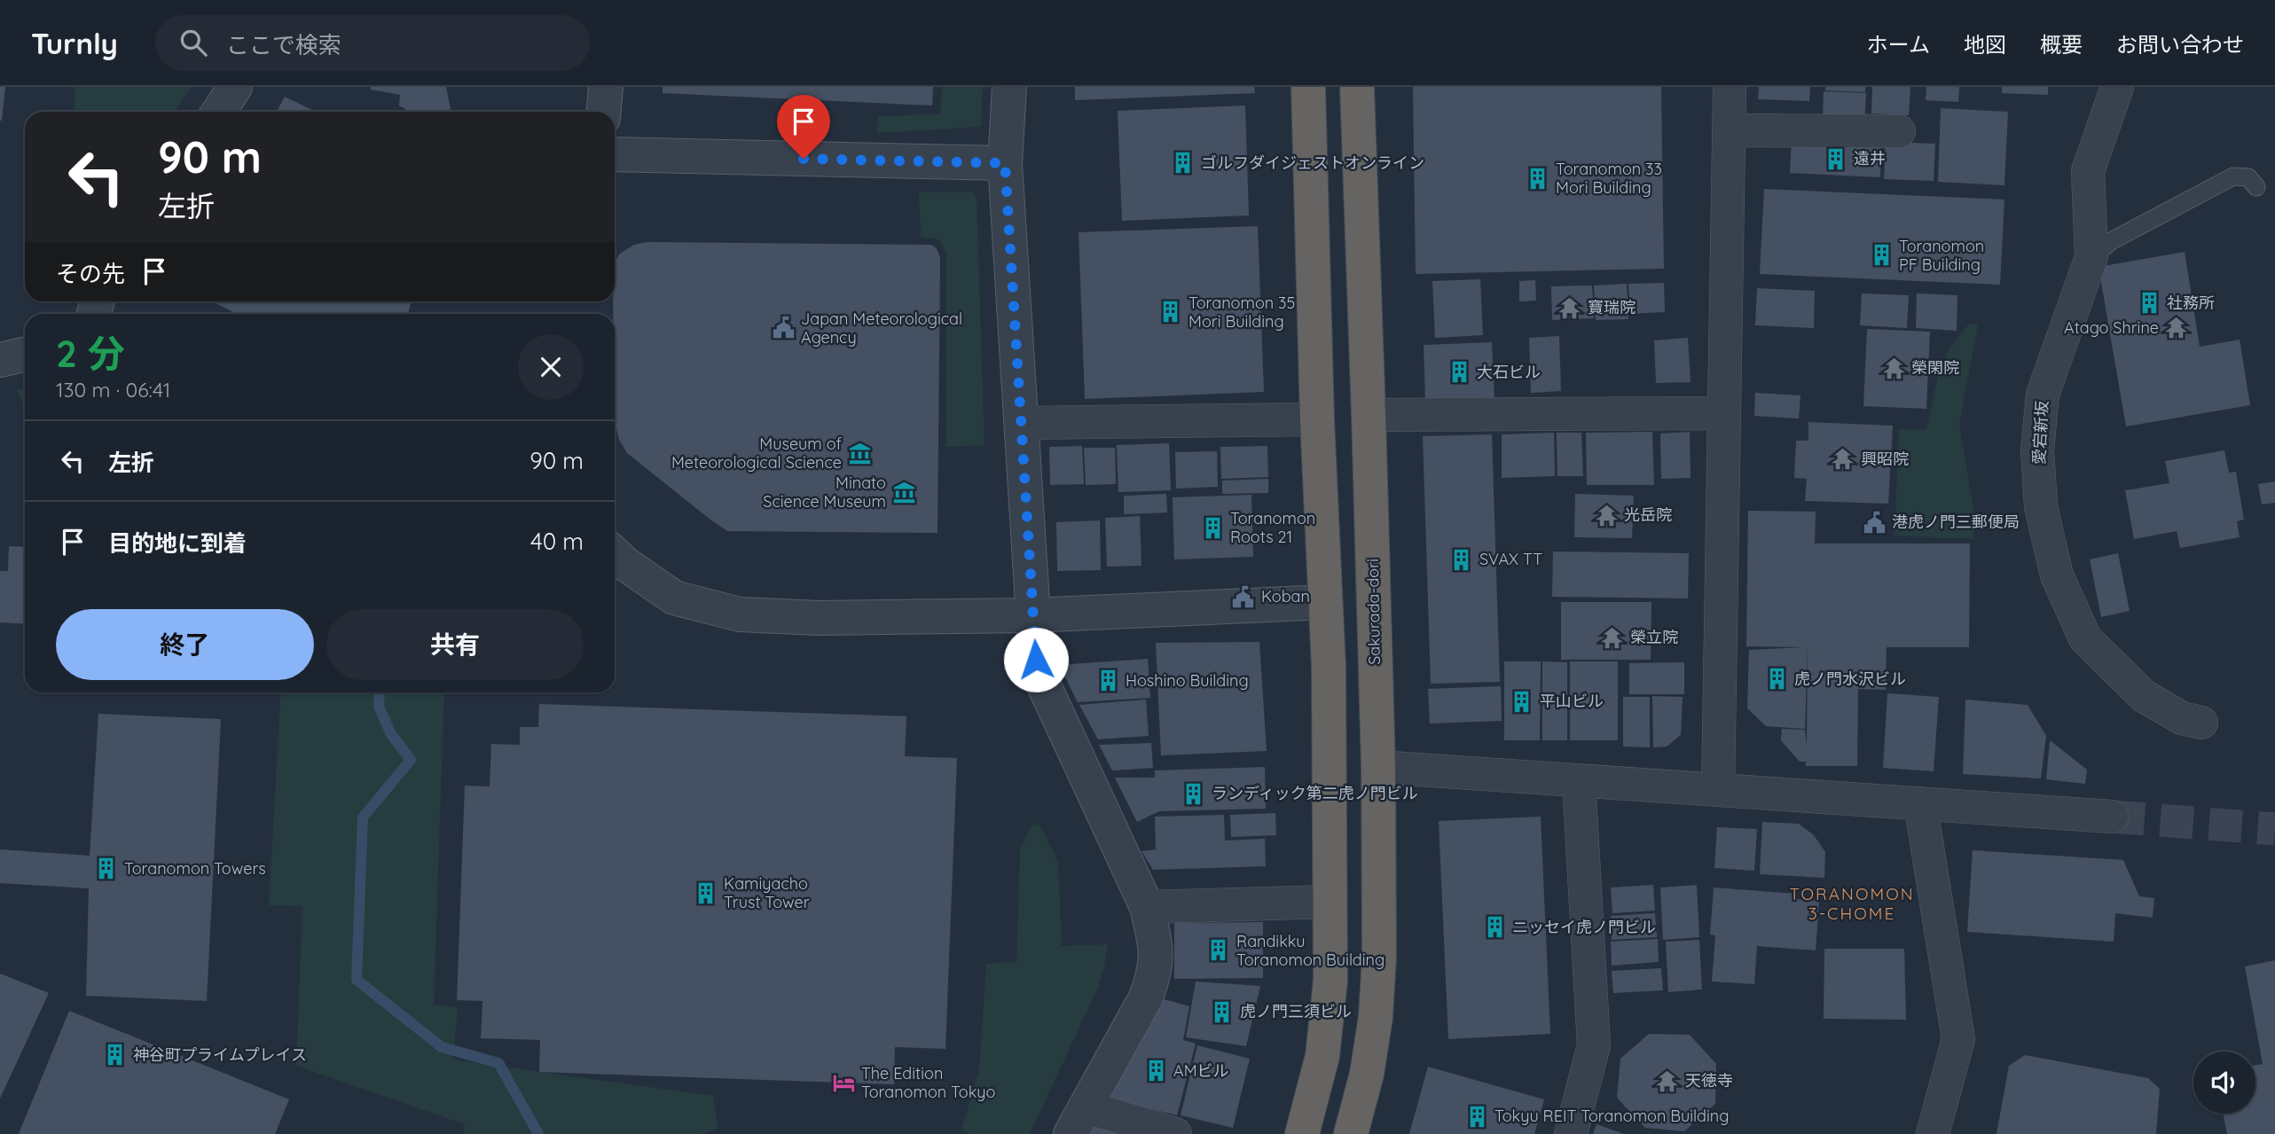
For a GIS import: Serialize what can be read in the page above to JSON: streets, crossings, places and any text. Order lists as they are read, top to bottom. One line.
{"streets":{"highway":["Sakurada-dori"],"street":["愛宕新坂"]},"districts":["TORANOMON 3-CHOME"],"places":{"building":["遠井","ゴルフダイジェストオンライン","Toranomon 33 Mori Building","Toranomon PF Building","社務所","Toranomon 35 Mori Building","大石ビル","Toranomon Roots 21","SVAX TT","虎ノ門水沢ビル","Hoshino Building","平山ビル","ランディック第二虎ノ門ビル","Toranomon Towers","Kamiyacho Trust Tower","ニッセイ虎ノ門ビル","Randikku Toranomon Building","虎ノ門三須ビル","神谷町プライムプレイス","AMビル","Tokyu REIT Toranomon Building"],"temple":["寶瑞院","Atago Shrine","榮閑院","興昭院","光岳院","榮立院","天徳寺"],"public building":["Japan Meteorological Agency","港虎ノ門三郵便局","Koban"],"museum":["Museum of Meteorological Science","Minato Science Museum"],"hotel":["The Edition Toranomon Tokyo"]},"page":{"header":"Turnly","search":"ここで検索","nav":["ホーム","地図","概要","お問い合わせ"],"turn":["90 m","左折"],"then":"その先","heading":["2 分","130 m · 06:41"],"list":[{"name":"左折","value":"90 m"},{"name":"目的地に到着","value":"40 m"}],"buttons":["終了","共有"]}}
